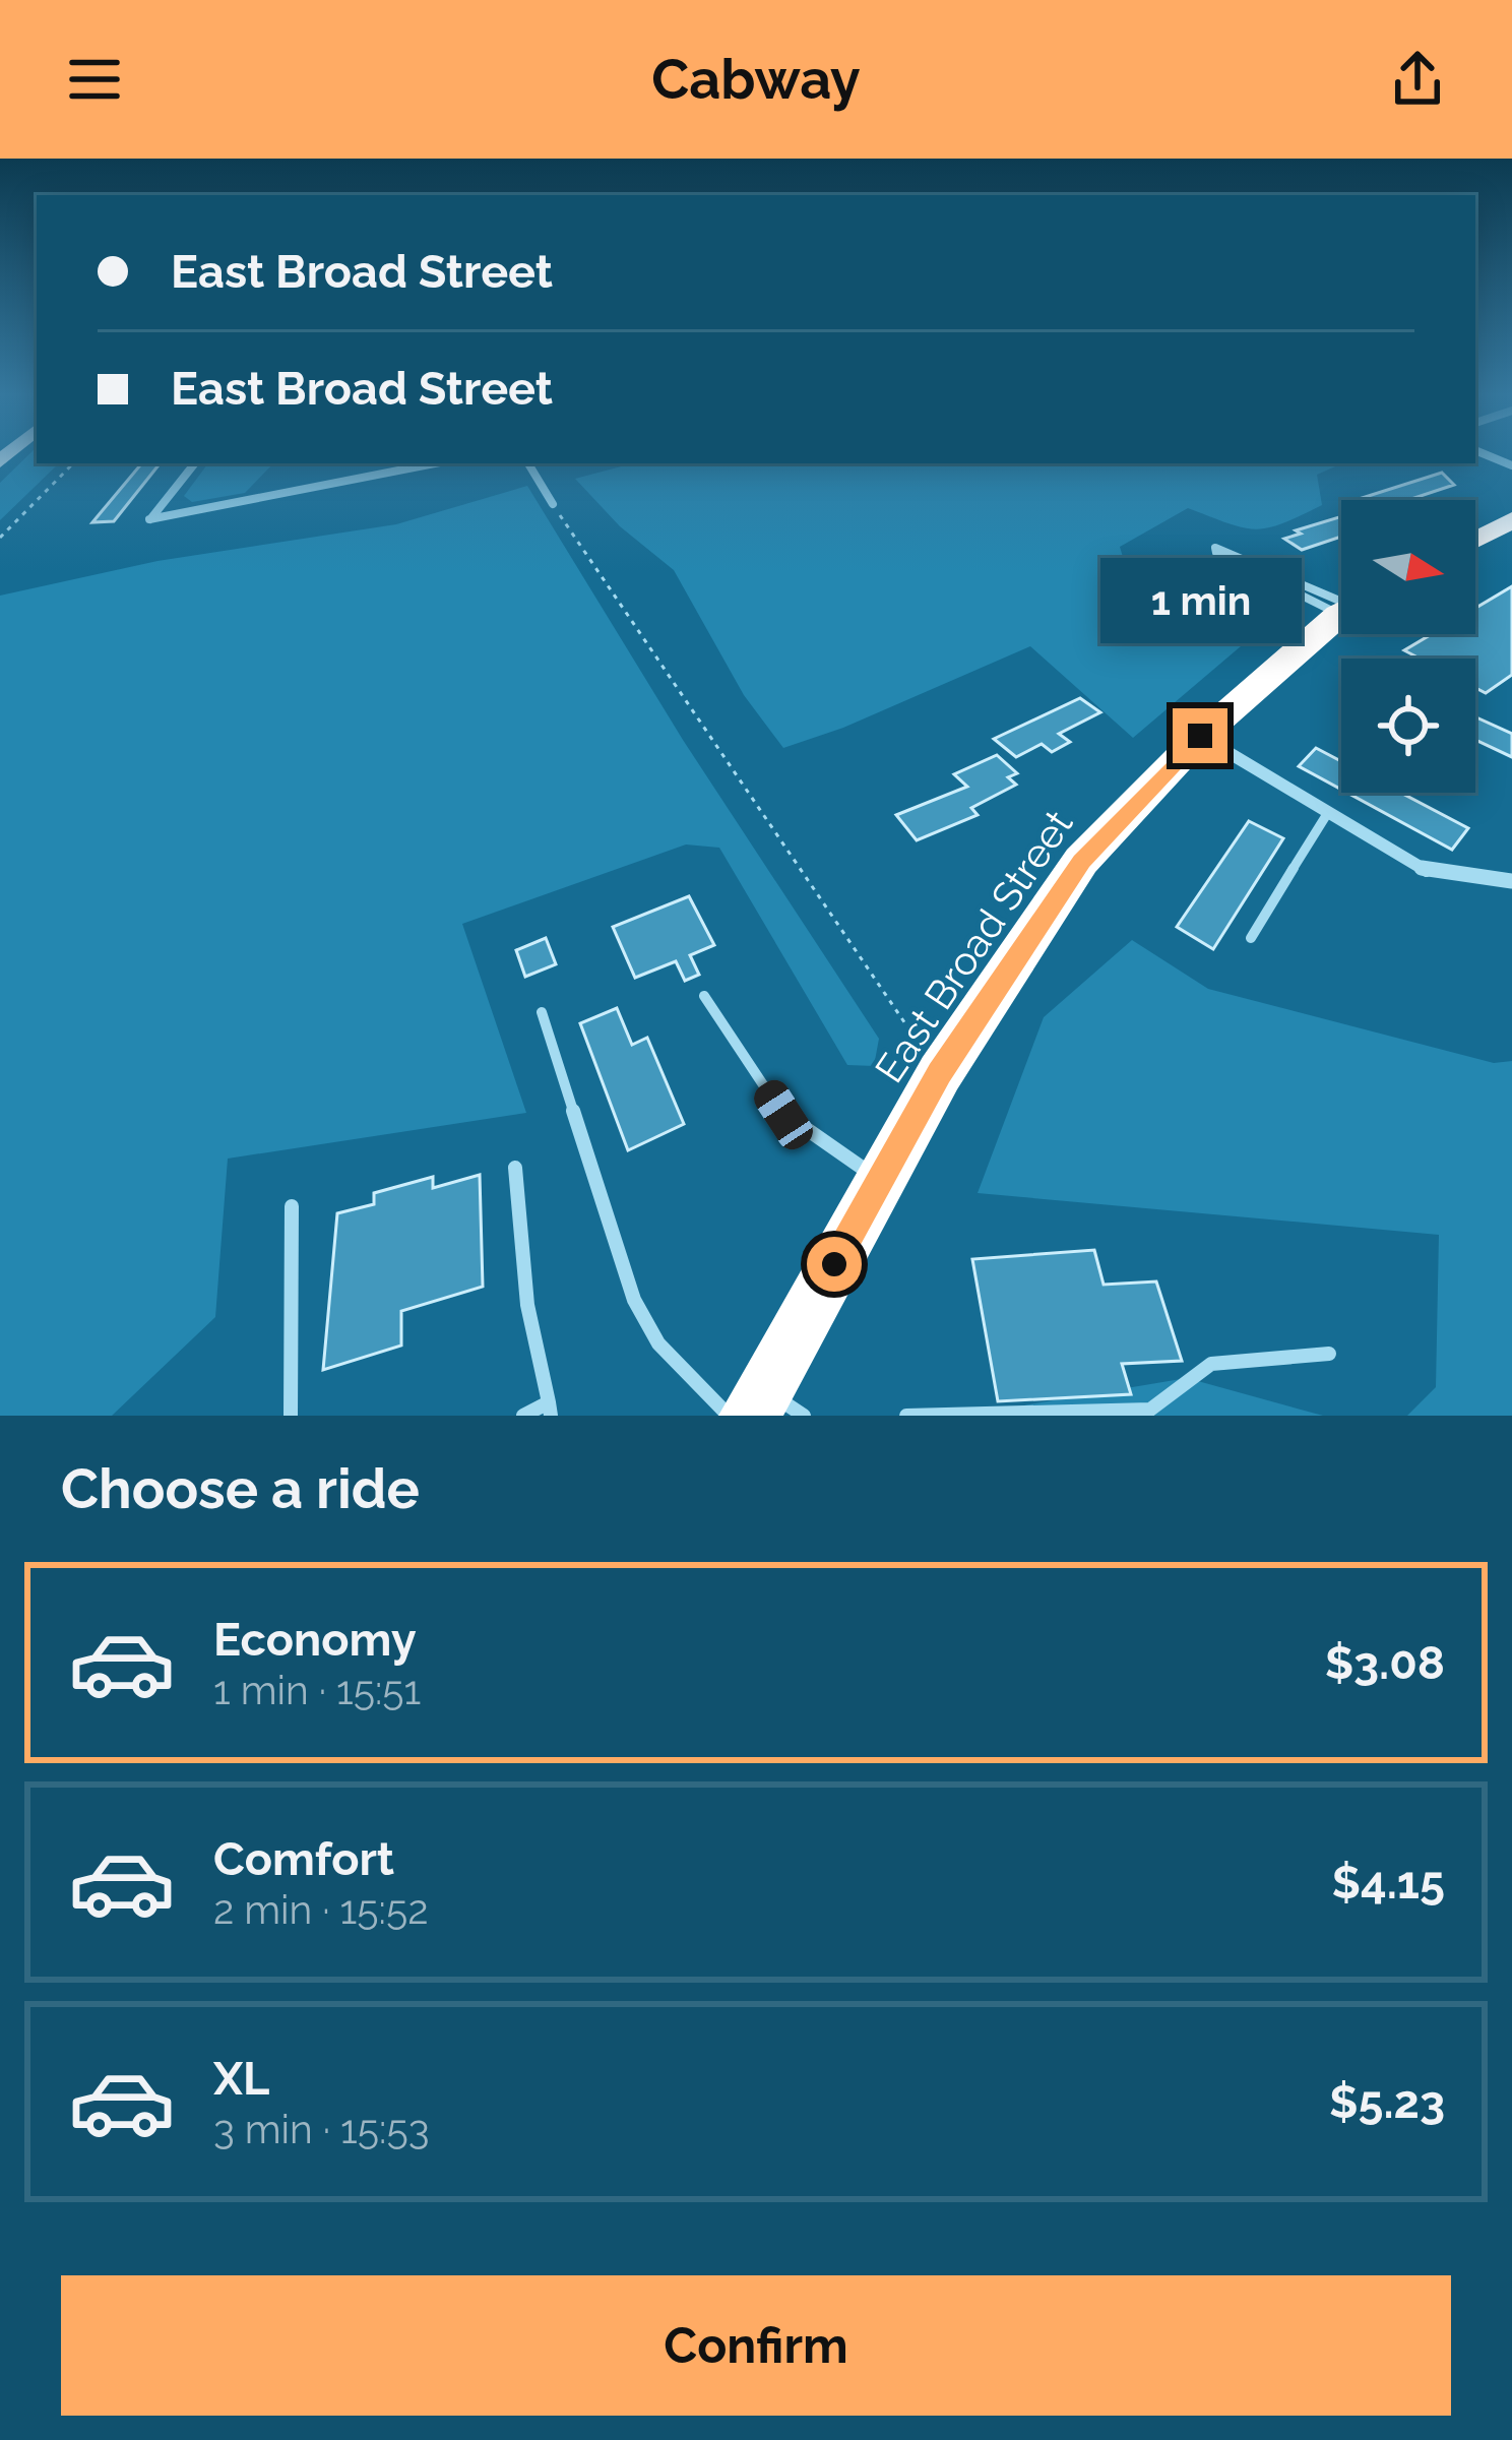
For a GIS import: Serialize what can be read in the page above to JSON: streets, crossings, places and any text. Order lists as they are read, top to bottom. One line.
{"streets":{"highway":["East Broad Street"]},"north":"right","page":{"header":"Cabway","banner":["East Broad Street","East Broad Street"],"bubble":"1 min","heading":"Choose a ride","list":[{"name":"Economy","note":"1 min · 15:51","value":"$3.08"},{"name":"Comfort","note":"2 min · 15:52","value":"$4.15"},{"name":"XL","note":"3 min · 15:53","value":"$5.23"}],"buttons":"Confirm"}}
